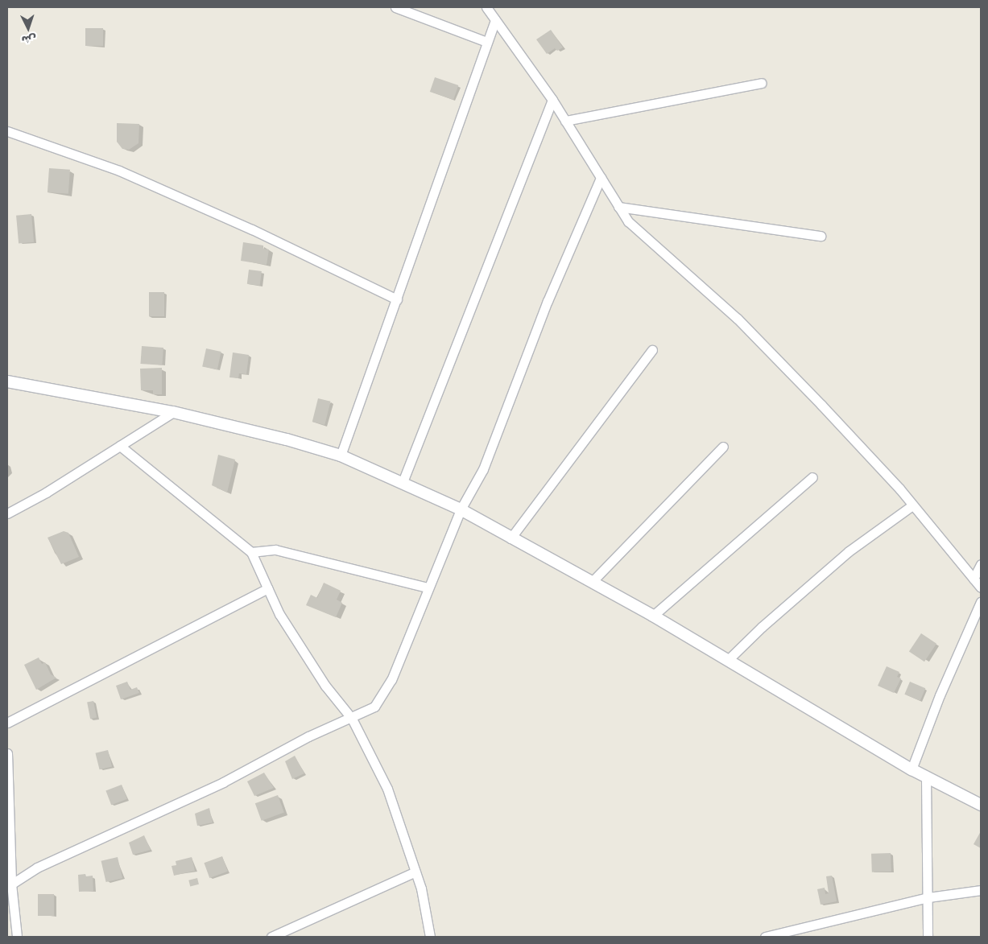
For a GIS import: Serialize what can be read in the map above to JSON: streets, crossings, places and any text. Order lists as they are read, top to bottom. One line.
{"north":"bottom"}
